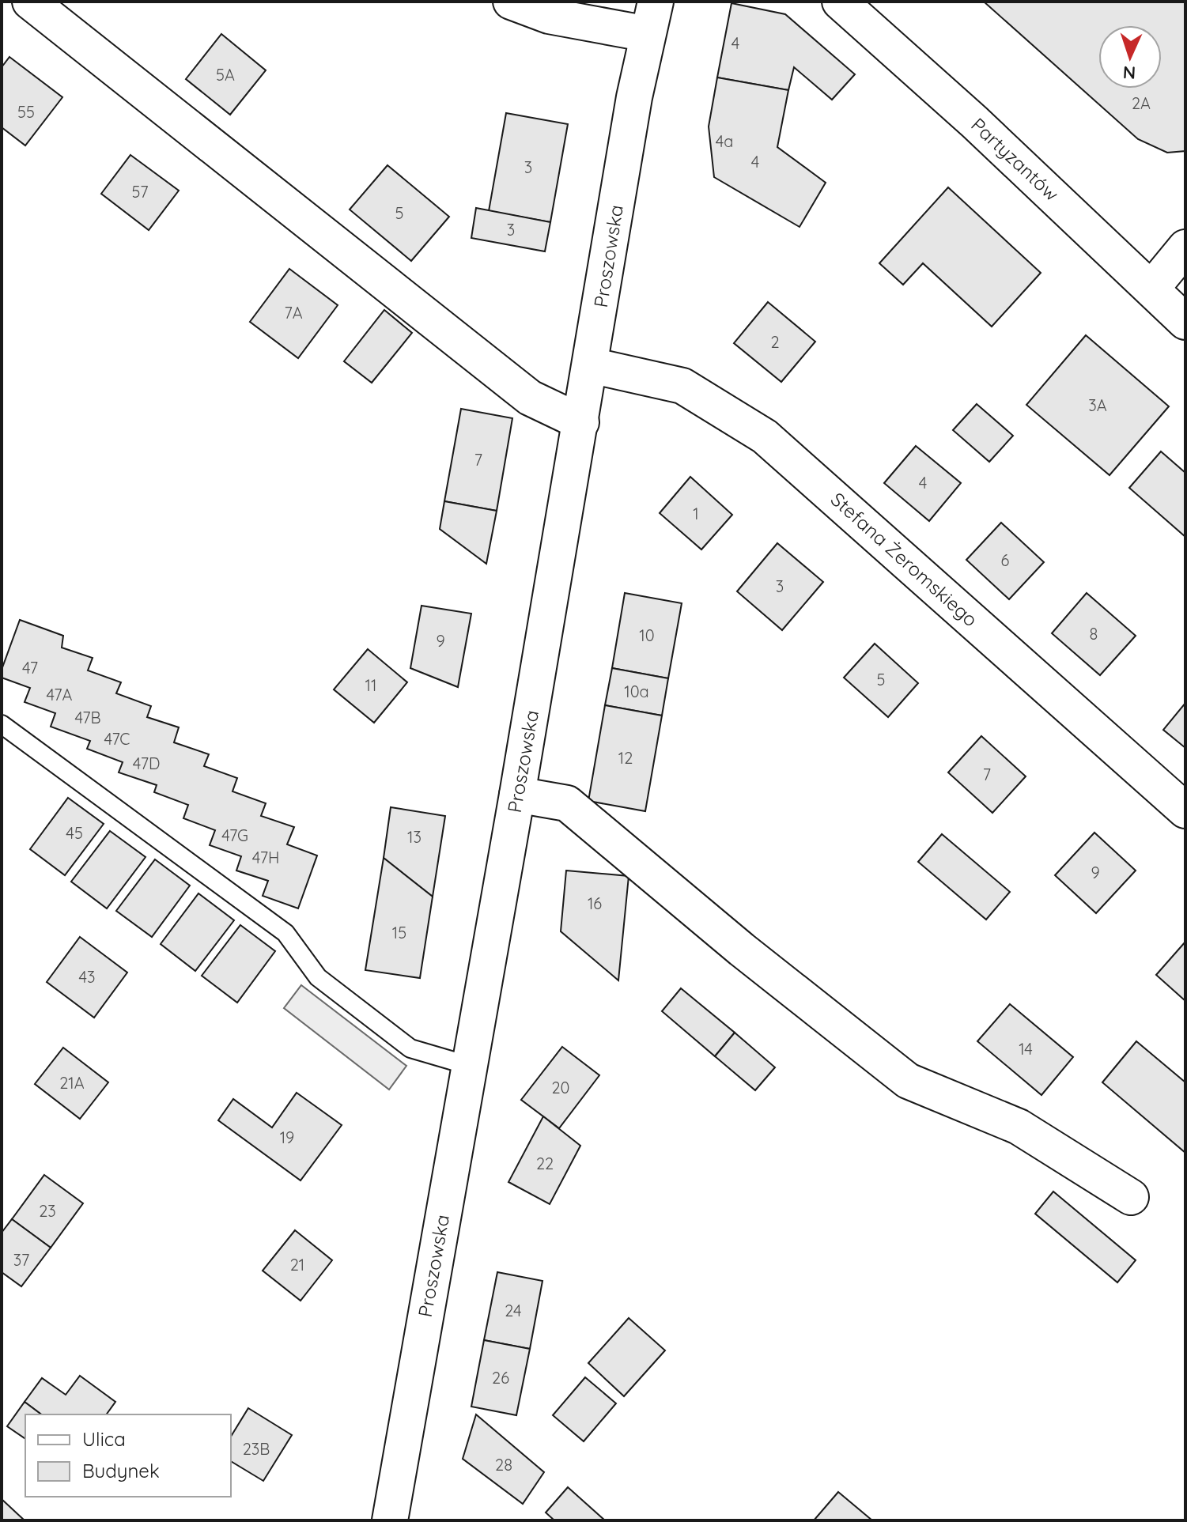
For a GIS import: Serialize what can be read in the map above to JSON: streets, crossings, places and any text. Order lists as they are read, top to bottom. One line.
{"streets":{"street":["Partyzantów","Proszowska","Stefana Żeromskiego"]},"crossings":[["Proszowska","Stefana Żeromskiego"]],"house_numbers":["4","5A","2A","55","4a","4","3","57","5","3","7A","2","3A","7","4","1","6","3","8","10","9","47","5","11","10a","47A","47B","47C","12","47D","7","45","47G","13","47H","9","16","15","43","14","21A","20","19","22","23","37","21","24","26","23B","28"],"legend":["Ulica","Budynek"],"north":"bottom"}
